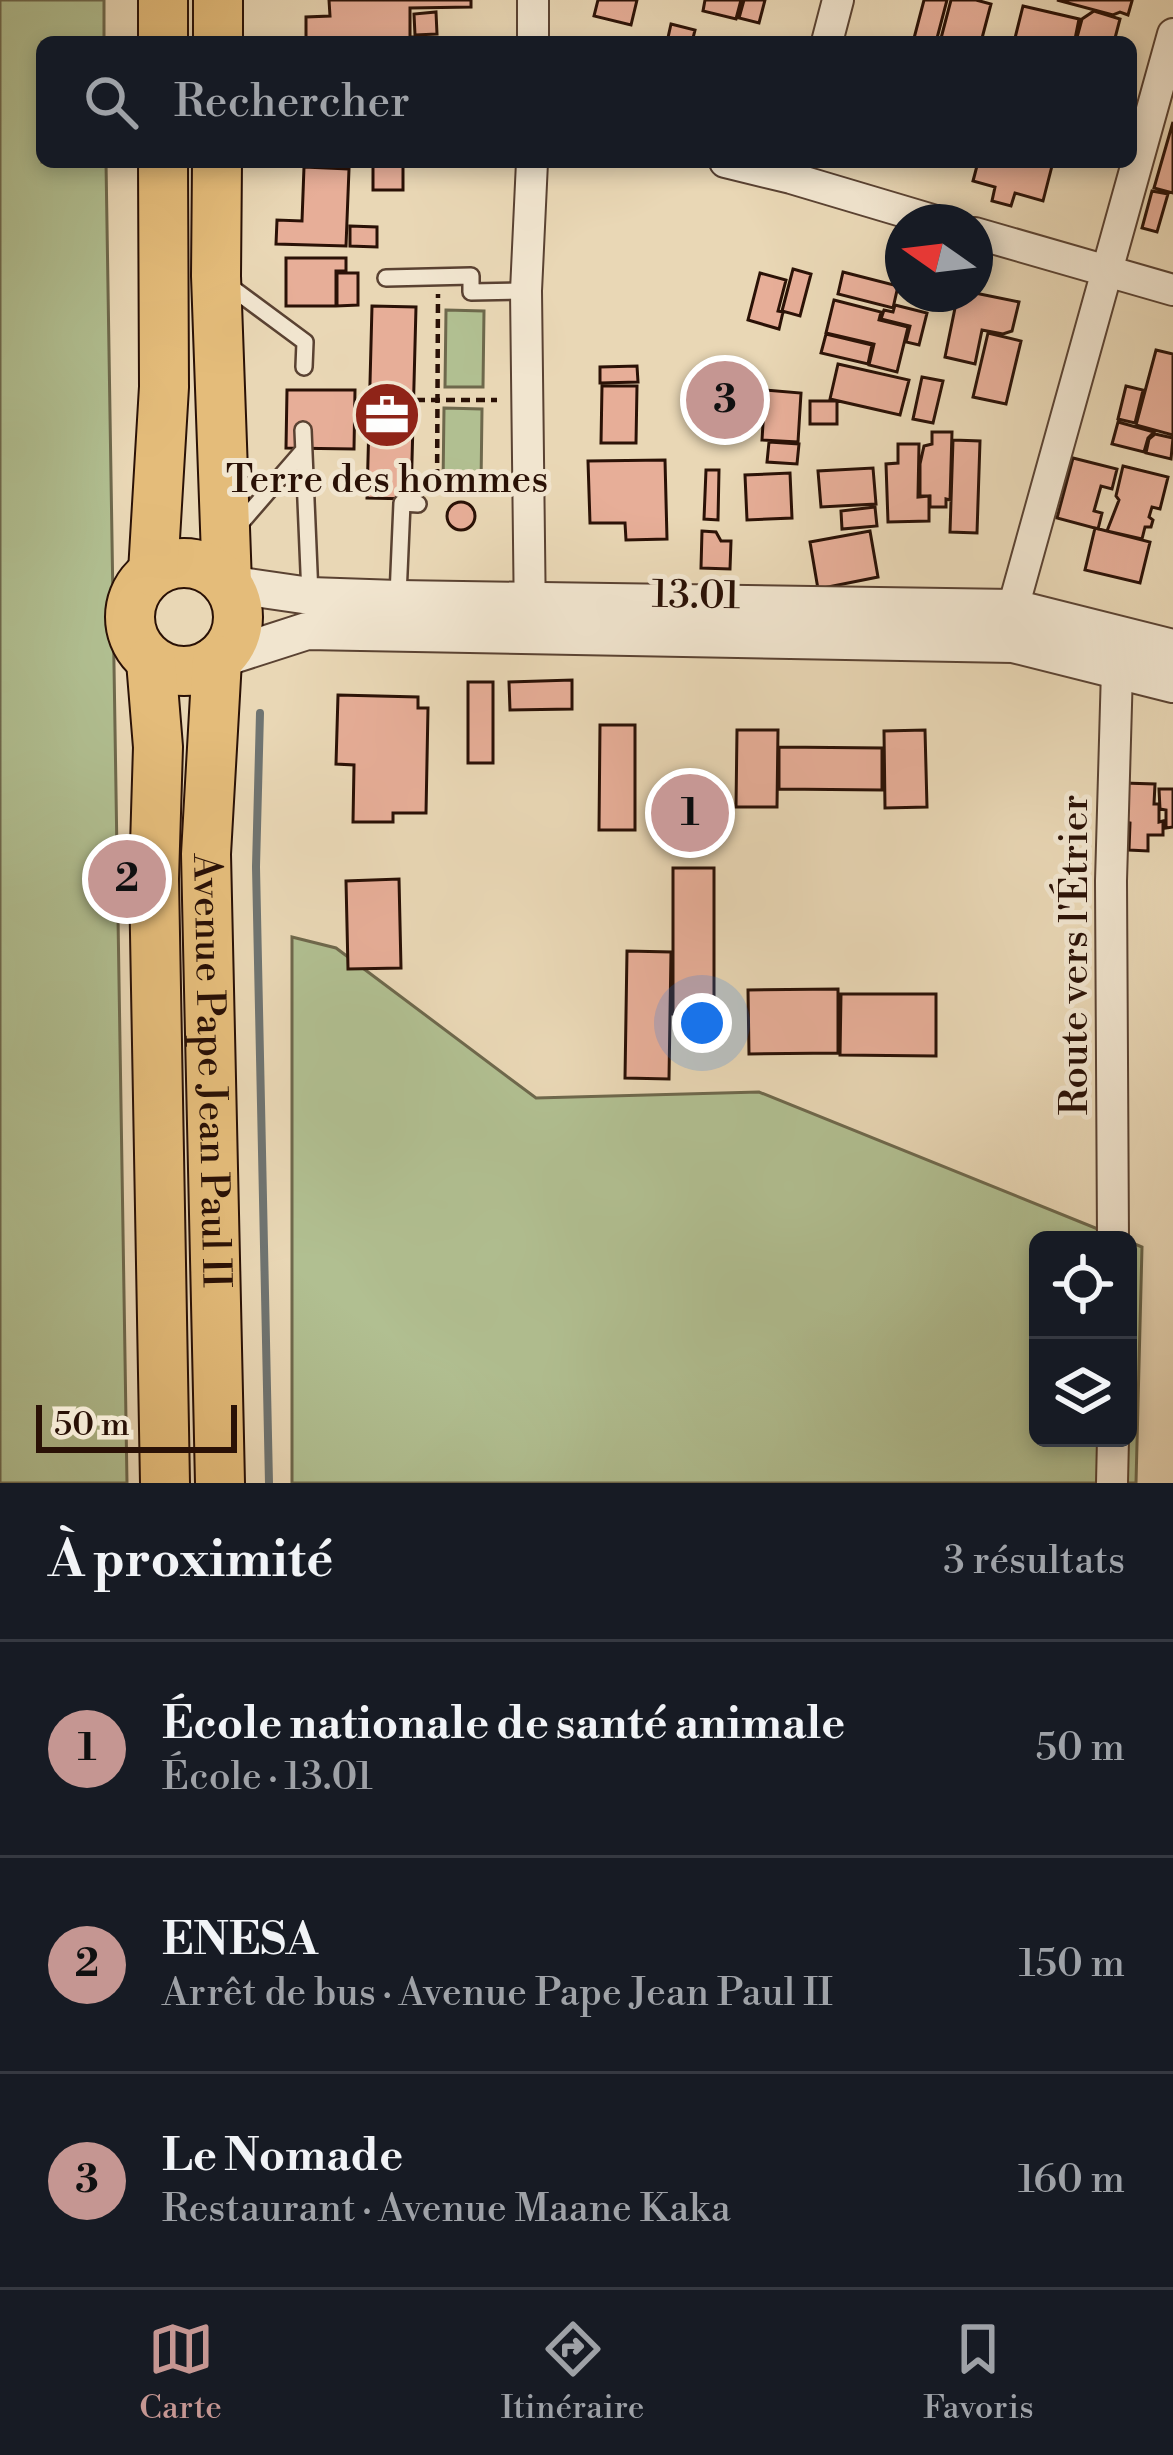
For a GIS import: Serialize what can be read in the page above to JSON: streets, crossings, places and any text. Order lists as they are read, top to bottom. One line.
{"streets":{"highway":["Avenue Pape Jean Paul II"],"street":["13.01","Route vers l'Étrier"]},"crossings":[["13.01","Route vers l'Étrier"],["13.01","Avenue Pape Jean Paul II"]],"places":{"office":["Terre des hommes"]},"scale_bar":"50 m","north":"left","page":{"search":"Rechercher","pins":["3","1","2"],"scale":"50 m","heading":["À proximité","3 résultats"],"list":[{"mark":"1","name":"École nationale de santé animale","note":"École · 13.01","value":"50 m"},{"mark":"2","name":"ENESA","note":"Arrêt de bus · Avenue Pape Jean Paul II","value":"150 m"},{"mark":"3","name":"Le Nomade","note":"Restaurant · Avenue Maane Kaka","value":"160 m"}],"nav":["Carte","Itinéraire","Favoris"]}}
